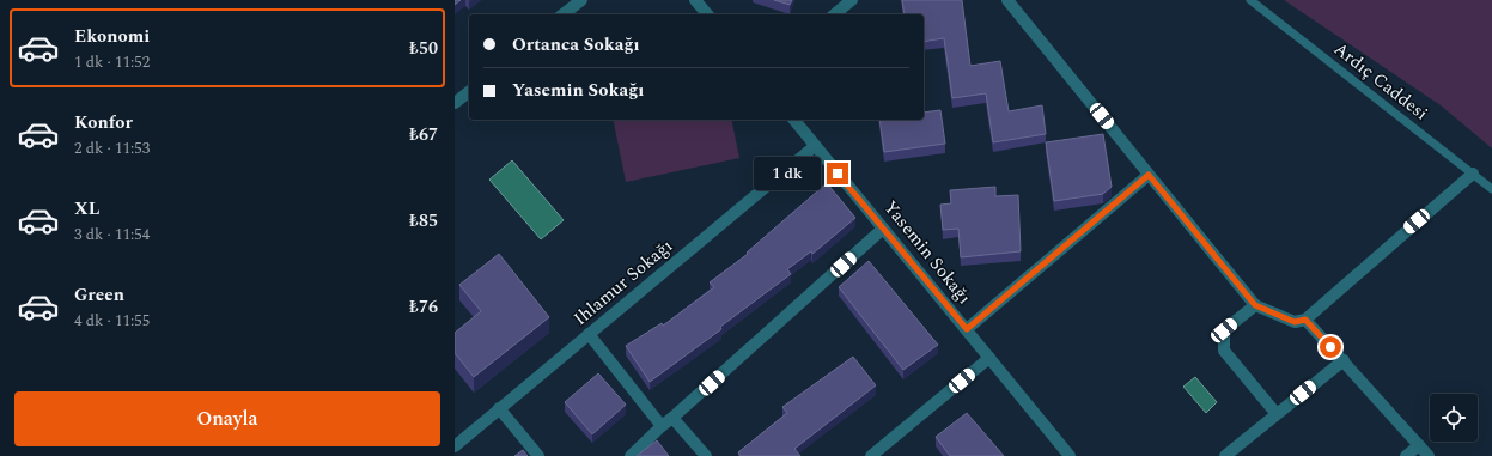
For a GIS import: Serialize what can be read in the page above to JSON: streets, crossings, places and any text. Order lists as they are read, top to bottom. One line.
{"streets":{"street":["Yasemin Sokağı","Ihlamur Sokağı"],"lane":["Ardıç Caddesi"]},"crossings":[["Yasemin Sokağı","Ihlamur Sokağı"]],"page":{"list":[{"name":"Ekonomi","note":"1 dk · 11:52","value":"₺50"},{"name":"Konfor","note":"2 dk · 11:53","value":"₺67"},{"name":"XL","note":"3 dk · 11:54","value":"₺85"},{"name":"Green","note":"4 dk · 11:55","value":"₺76"}],"banner":["Ortanca Sokağı","Yasemin Sokağı"],"bubble":"1 dk","buttons":"Onayla"}}
